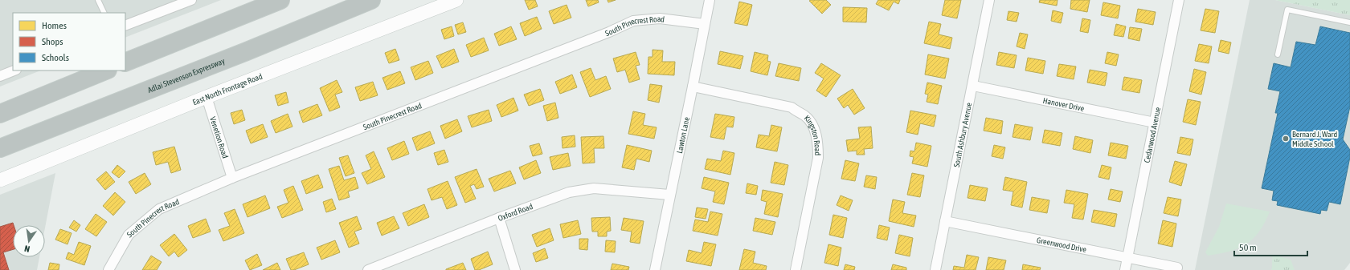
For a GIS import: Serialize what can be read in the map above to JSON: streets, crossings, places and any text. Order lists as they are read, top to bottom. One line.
{"streets":{"highway":["Adlai Stevenson Expressway"],"street":["South Pinecrest Road","East North Frontage Road","Hanover Drive","Lawton Lane","South Ashbury Avenue","Cedarwood Avenue","Venetion Road","Kingston Road","Oxford Road","Greenwood Drive"]},"crossings":[["South Pinecrest Road","Lawton Lane"],["South Pinecrest Road","Venetion Road"],["East North Frontage Road","Venetion Road"],["Hanover Drive","South Ashbury Avenue"],["Hanover Drive","Cedarwood Avenue"],["Lawton Lane","Kingston Road"],["Lawton Lane","Oxford Road"],["South Ashbury Avenue","Greenwood Drive"],["Cedarwood Avenue","Greenwood Drive"]],"places":["Bernard J. Ward Middle School"],"legend":["Homes","Shops","Schools"],"scale_bar":"50 m","north":"bottom"}
